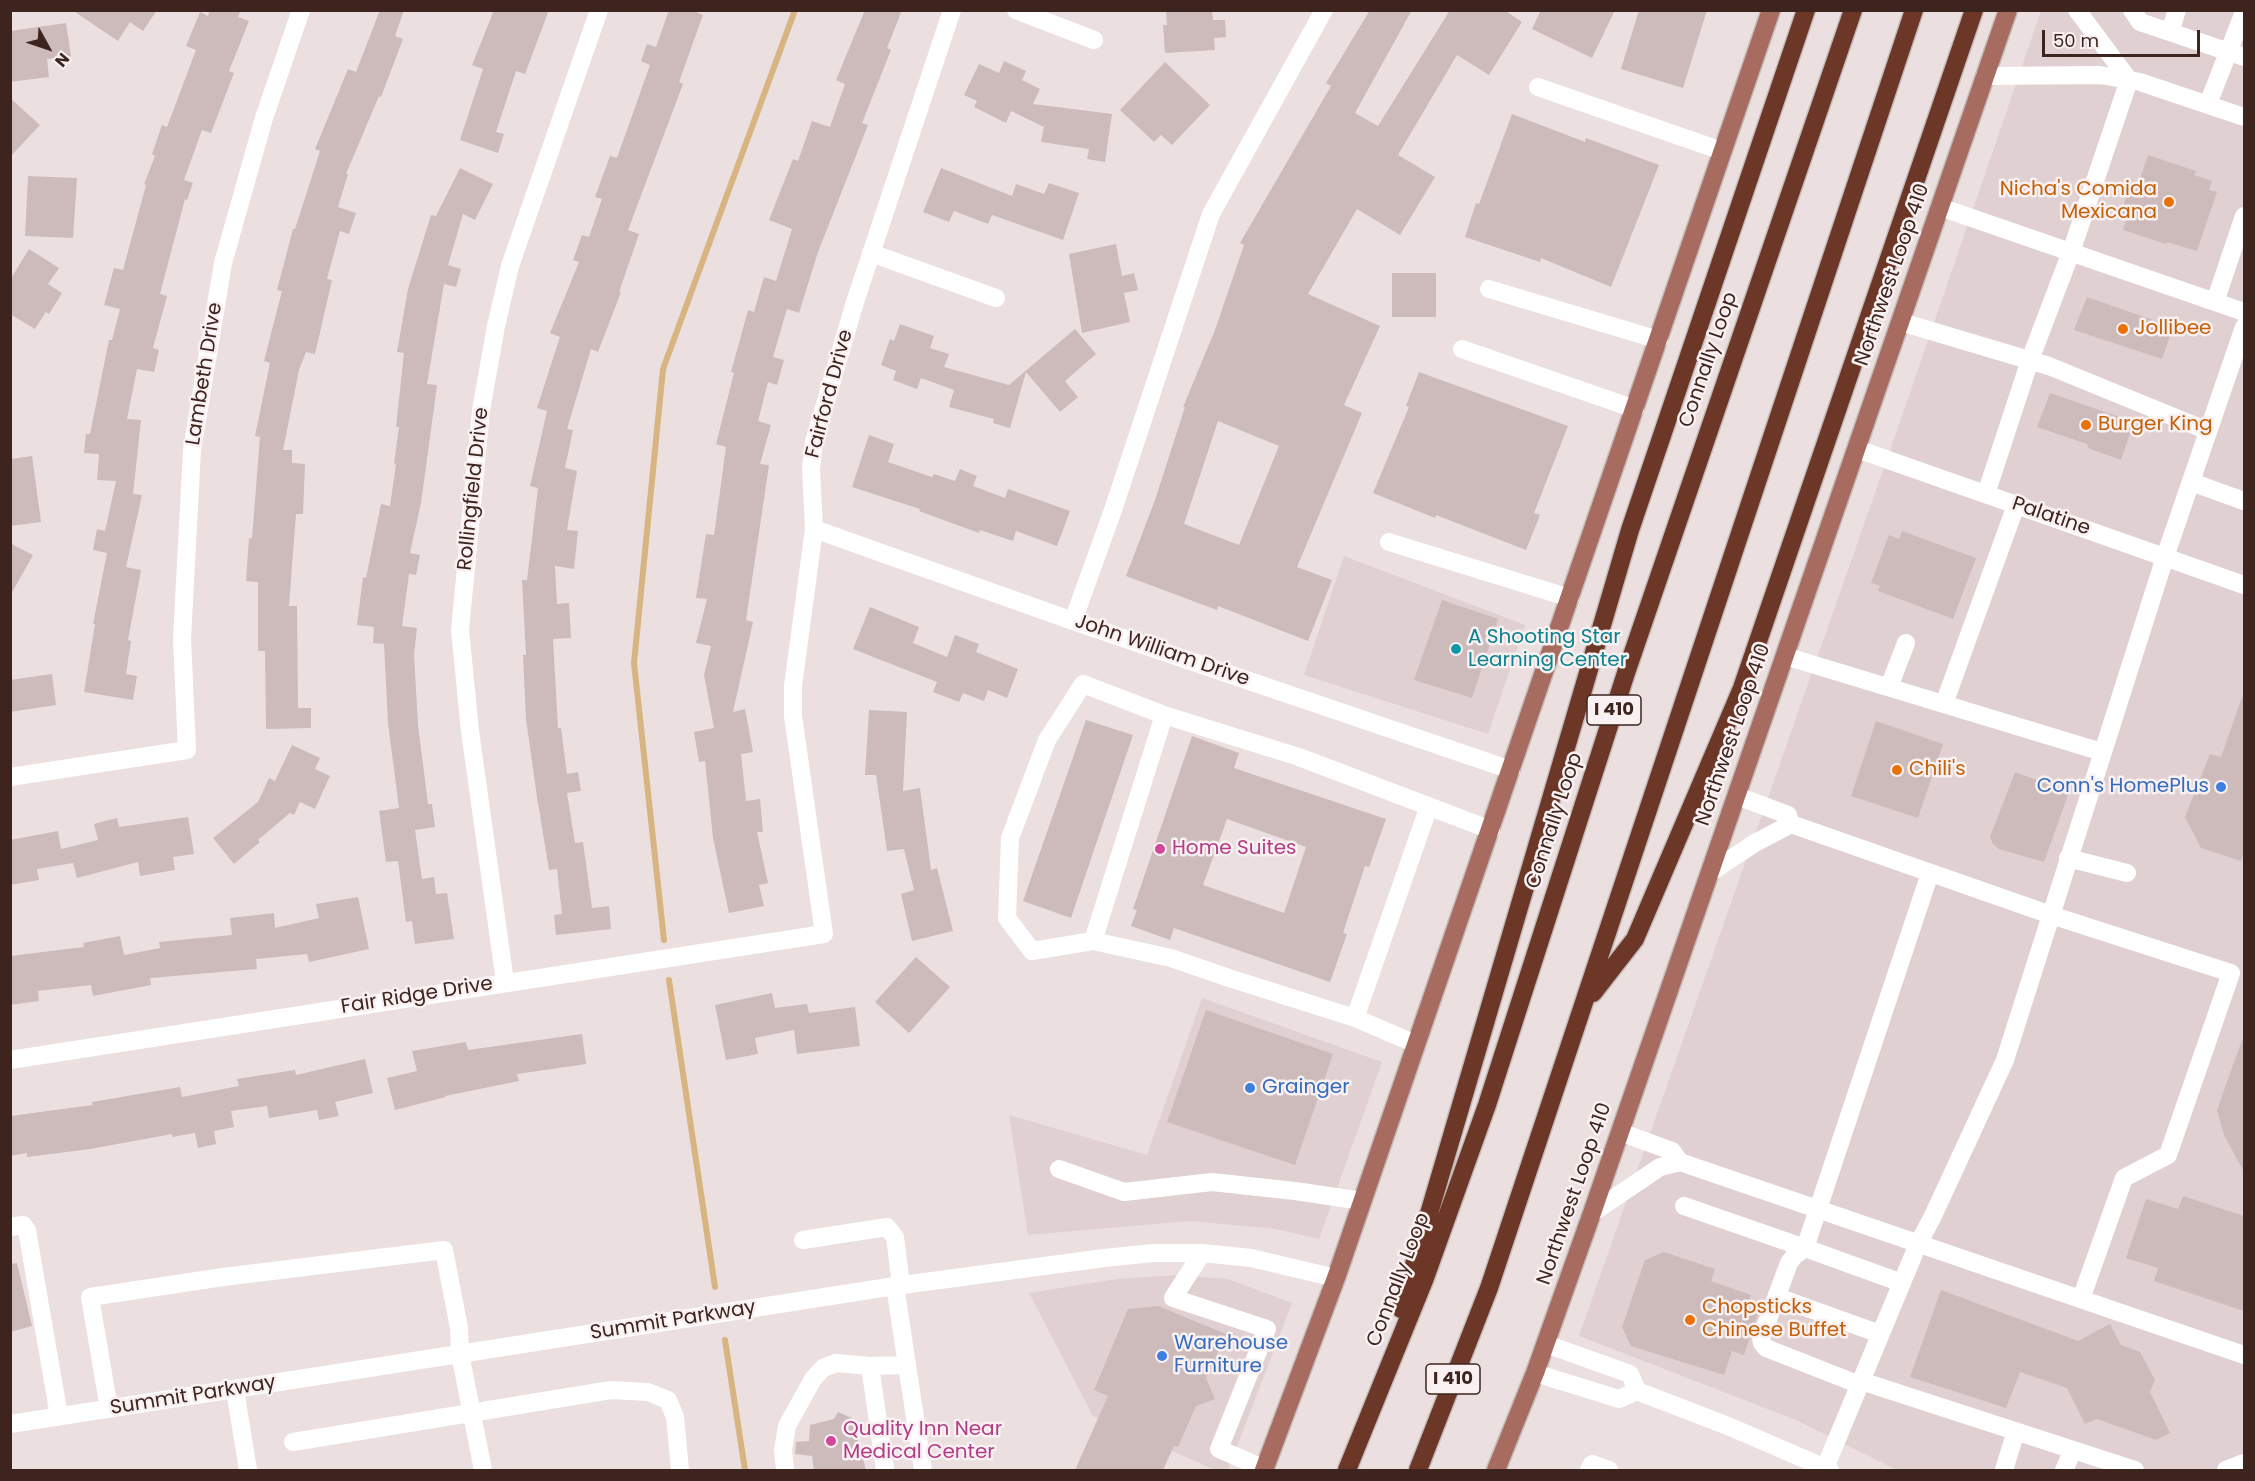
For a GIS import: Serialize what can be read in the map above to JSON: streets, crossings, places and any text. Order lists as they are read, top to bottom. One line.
{"streets":{"highway":["Connally Loop","I 410"],"main road":["Northwest Loop 410"],"street":["Lambeth Drive","Fairford Drive","Rollingfield Drive","Palatine","John William Drive","Fair Ridge Drive","Summit Parkway"]},"crossings":[["Northwest Loop 410","Palatine"],["Fairford Drive","John William Drive"],["Fairford Drive","Fair Ridge Drive"],["Rollingfield Drive","Fair Ridge Drive"]],"places":["Nicha's Comida Mexicana","Jollibee","Burger King","A Shooting Star Learning Center","Chili's","Conn's HomePlus","Home Suites","Grainger","Chopsticks Chinese Buffet","Warehouse Furniture","Quality Inn Near Medical Center"],"scale_bar":"50 m","north":"bottom right"}
